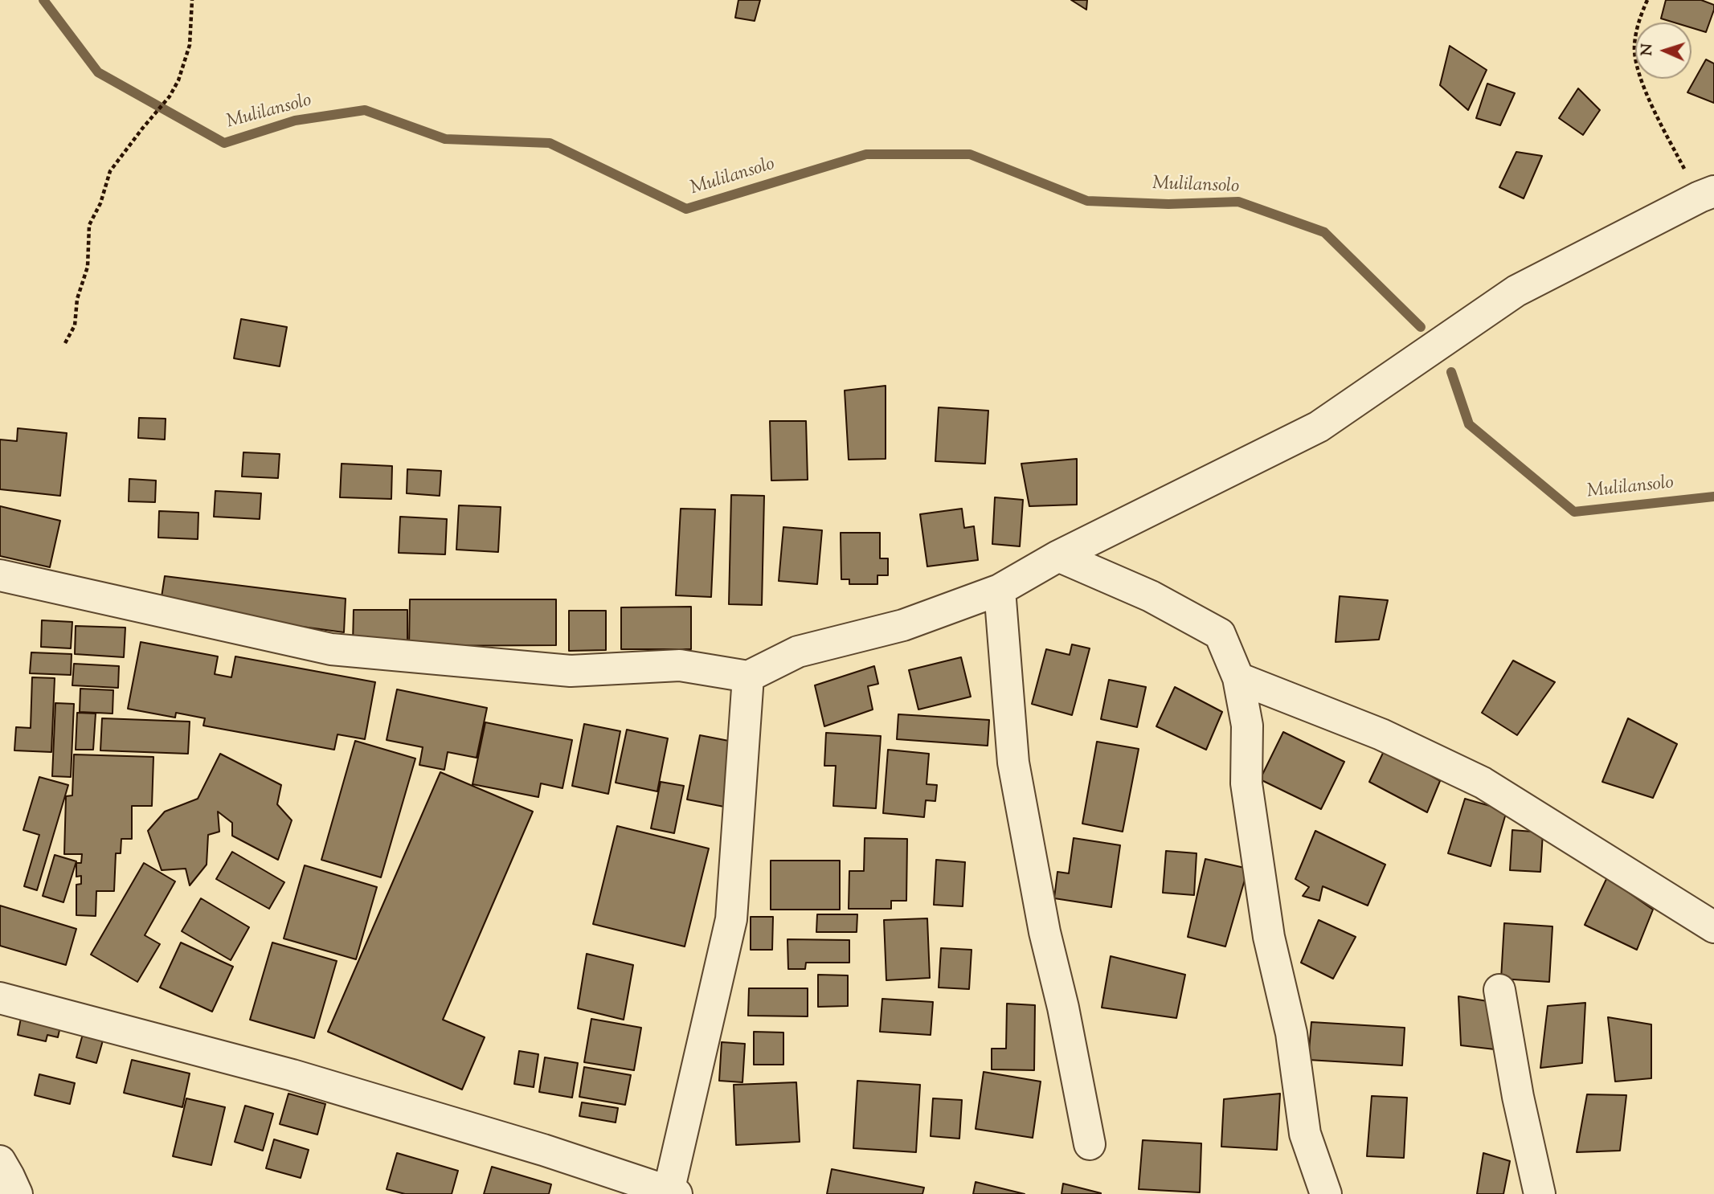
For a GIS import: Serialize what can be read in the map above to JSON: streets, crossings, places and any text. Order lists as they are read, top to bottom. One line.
{"water":["Mulilansolo"],"north":"left"}
